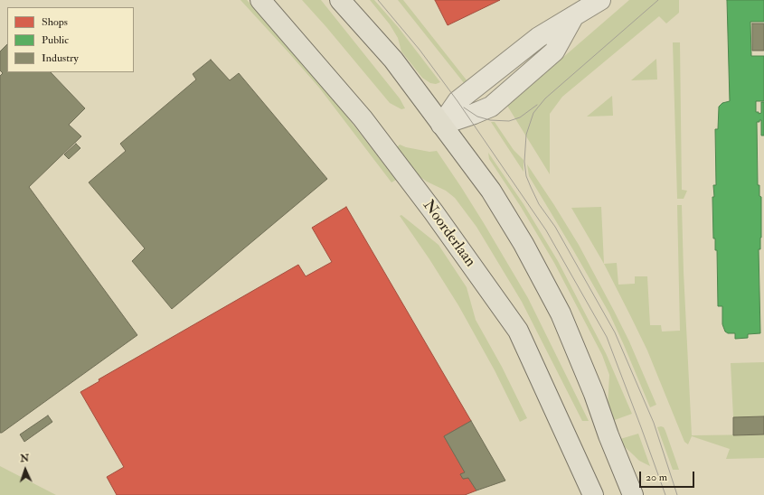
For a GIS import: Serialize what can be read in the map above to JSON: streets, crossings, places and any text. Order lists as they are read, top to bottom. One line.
{"streets":{"main road":["Noorderlaan"]},"legend":["Shops","Public","Industry"],"scale_bar":"20 m","north":"top"}
